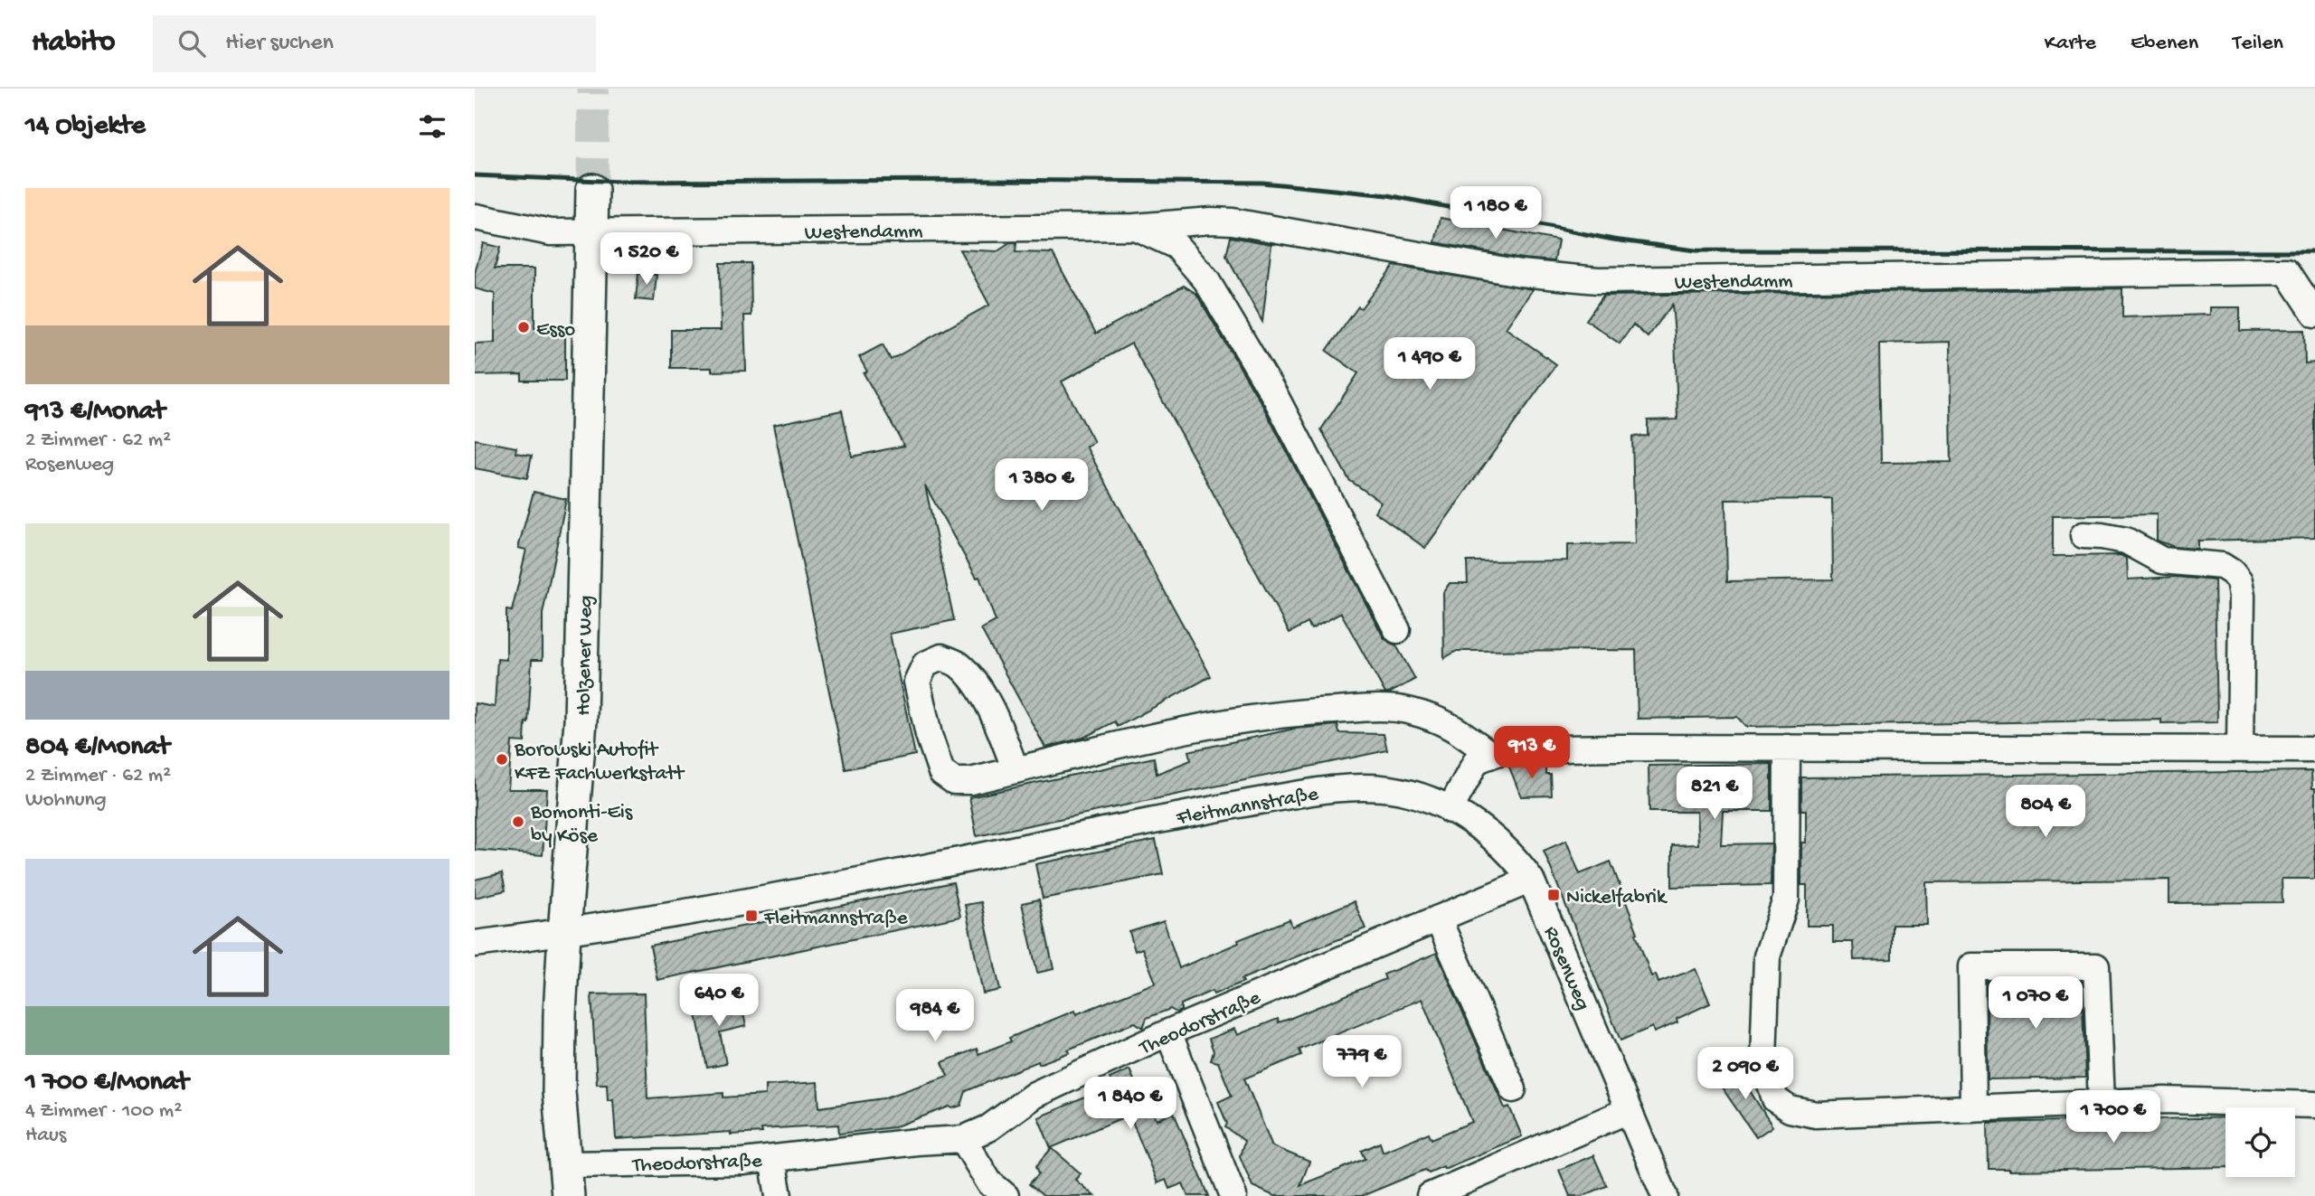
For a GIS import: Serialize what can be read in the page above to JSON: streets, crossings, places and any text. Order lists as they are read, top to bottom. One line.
{"streets":{"main road":["Holzener Weg"],"street":["Westendamm","Fleitmannstraße","Rosenweg","Theodorstraße"]},"crossings":[["Westendamm","Holzener Weg"],["Holzener Weg","Fleitmannstraße"],["Holzener Weg","Theodorstraße"],["Fleitmannstraße","Rosenweg"],["Rosenweg","Theodorstraße"]],"places":{"other":["Esso","Borowski Autofit KFZ Fachwerkstatt","Bomonti-Eis by Köse"],"transit":["Nickelfabrik","Fleitmannstraße"]},"page":{"header":"Habito","search":"Hier suchen","nav":["Karte","Ebenen","Teilen"],"heading":"14 Objekte","list":[{"name":"913 €/Monat","note":"2 Zimmer · 62 m² · Rosenweg"},{"name":"804 €/Monat","note":"2 Zimmer · 62 m² · Wohnung"},{"name":"1 700 €/Monat","note":"4 Zimmer · 100 m² · Haus"}],"price":["1 180 €","1 520 €","1 490 €","1 380 €","913 €","821 €","804 €","640 €","1 070 €","984 €","779 €","2 090 €","1 840 €","1 700 €"]}}
